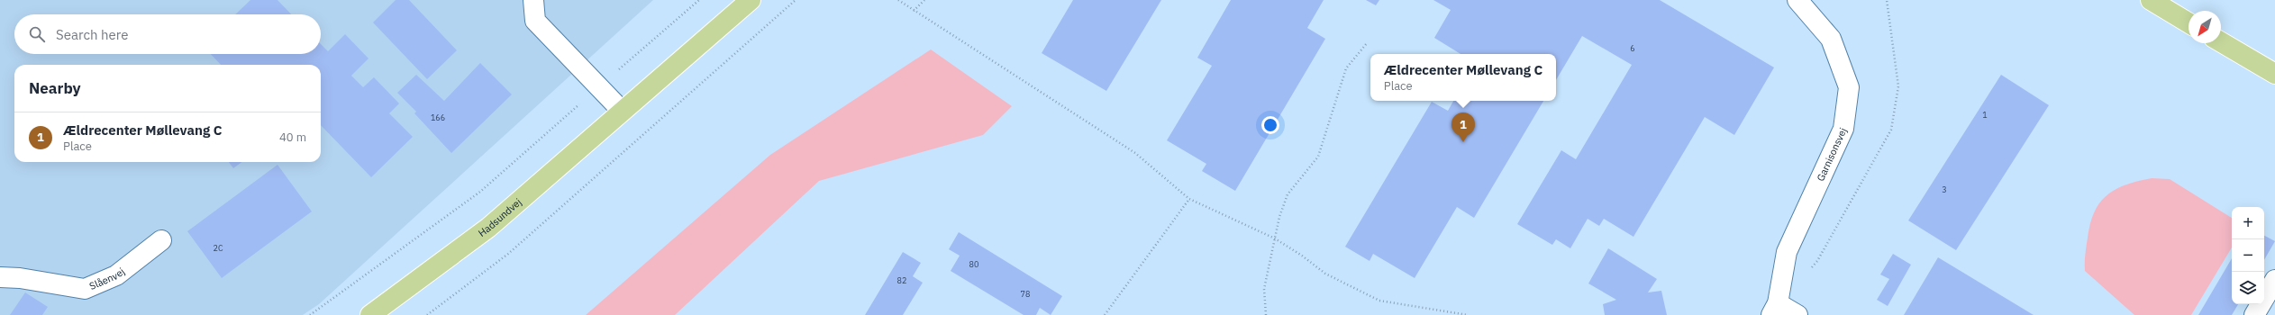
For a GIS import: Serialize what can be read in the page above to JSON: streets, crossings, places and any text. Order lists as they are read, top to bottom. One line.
{"streets":{"main road":["Hadsundvej"],"street":["Garnisonsvej","Slåenvej"]},"house_numbers":["6","1","166","3","2C","80","82","78"],"north":"bottom left","page":{"search":"Search here","popup":["Ældrecenter Møllevang C","Place"],"heading":"Nearby","list":[{"mark":"1","name":"Ældrecenter Møllevang C","note":"Place","value":"40 m"}],"pins":"1","map_buttons":["+","−"]}}
